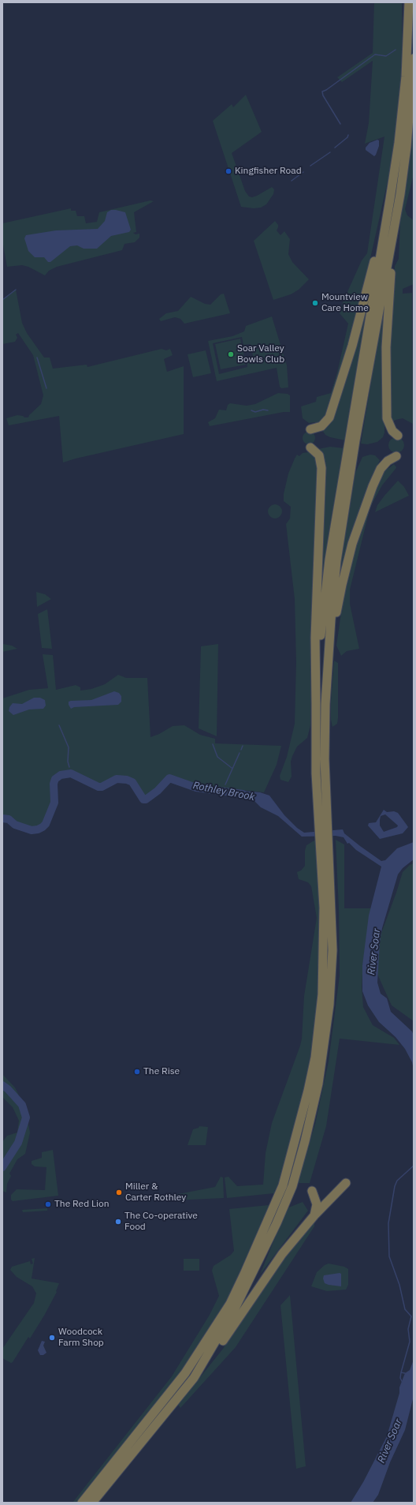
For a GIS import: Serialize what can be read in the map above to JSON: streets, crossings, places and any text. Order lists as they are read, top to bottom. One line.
{"water":["Rothley Brook","River Soar"],"places":["Kingfisher Road","Mountview Care Home","Soar Valley Bowls Club","The Rise","Miller & Carter Rothley","The Red Lion","The Co-operative Food","Woodcock Farm Shop"]}
